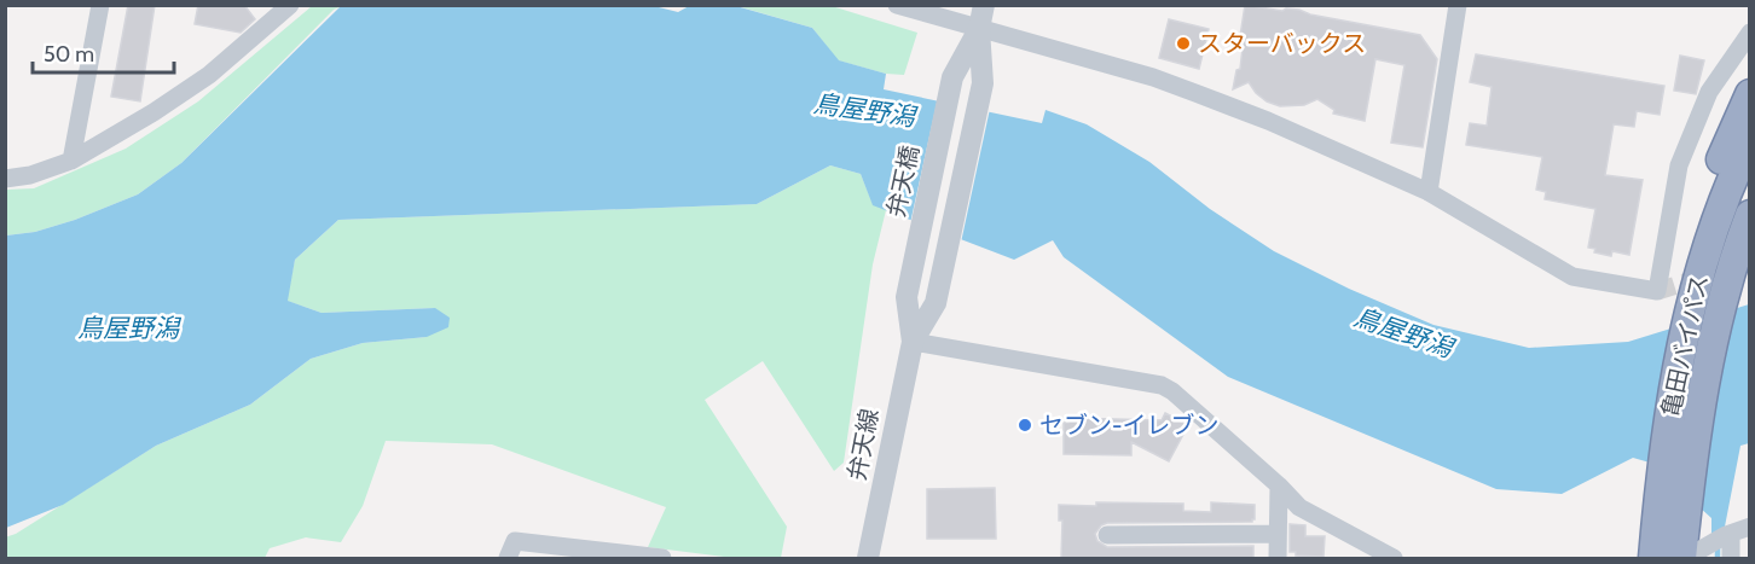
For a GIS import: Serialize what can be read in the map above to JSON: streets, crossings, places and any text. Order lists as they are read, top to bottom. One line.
{"streets":{"highway":["亀田バイパス"],"street":["弁天橋","弁天線"]},"crossings":[["弁天橋","弁天線"]],"water":["鳥屋野潟"],"places":["スターバックス","セブン-イレブン"],"scale_bar":"50 m"}
